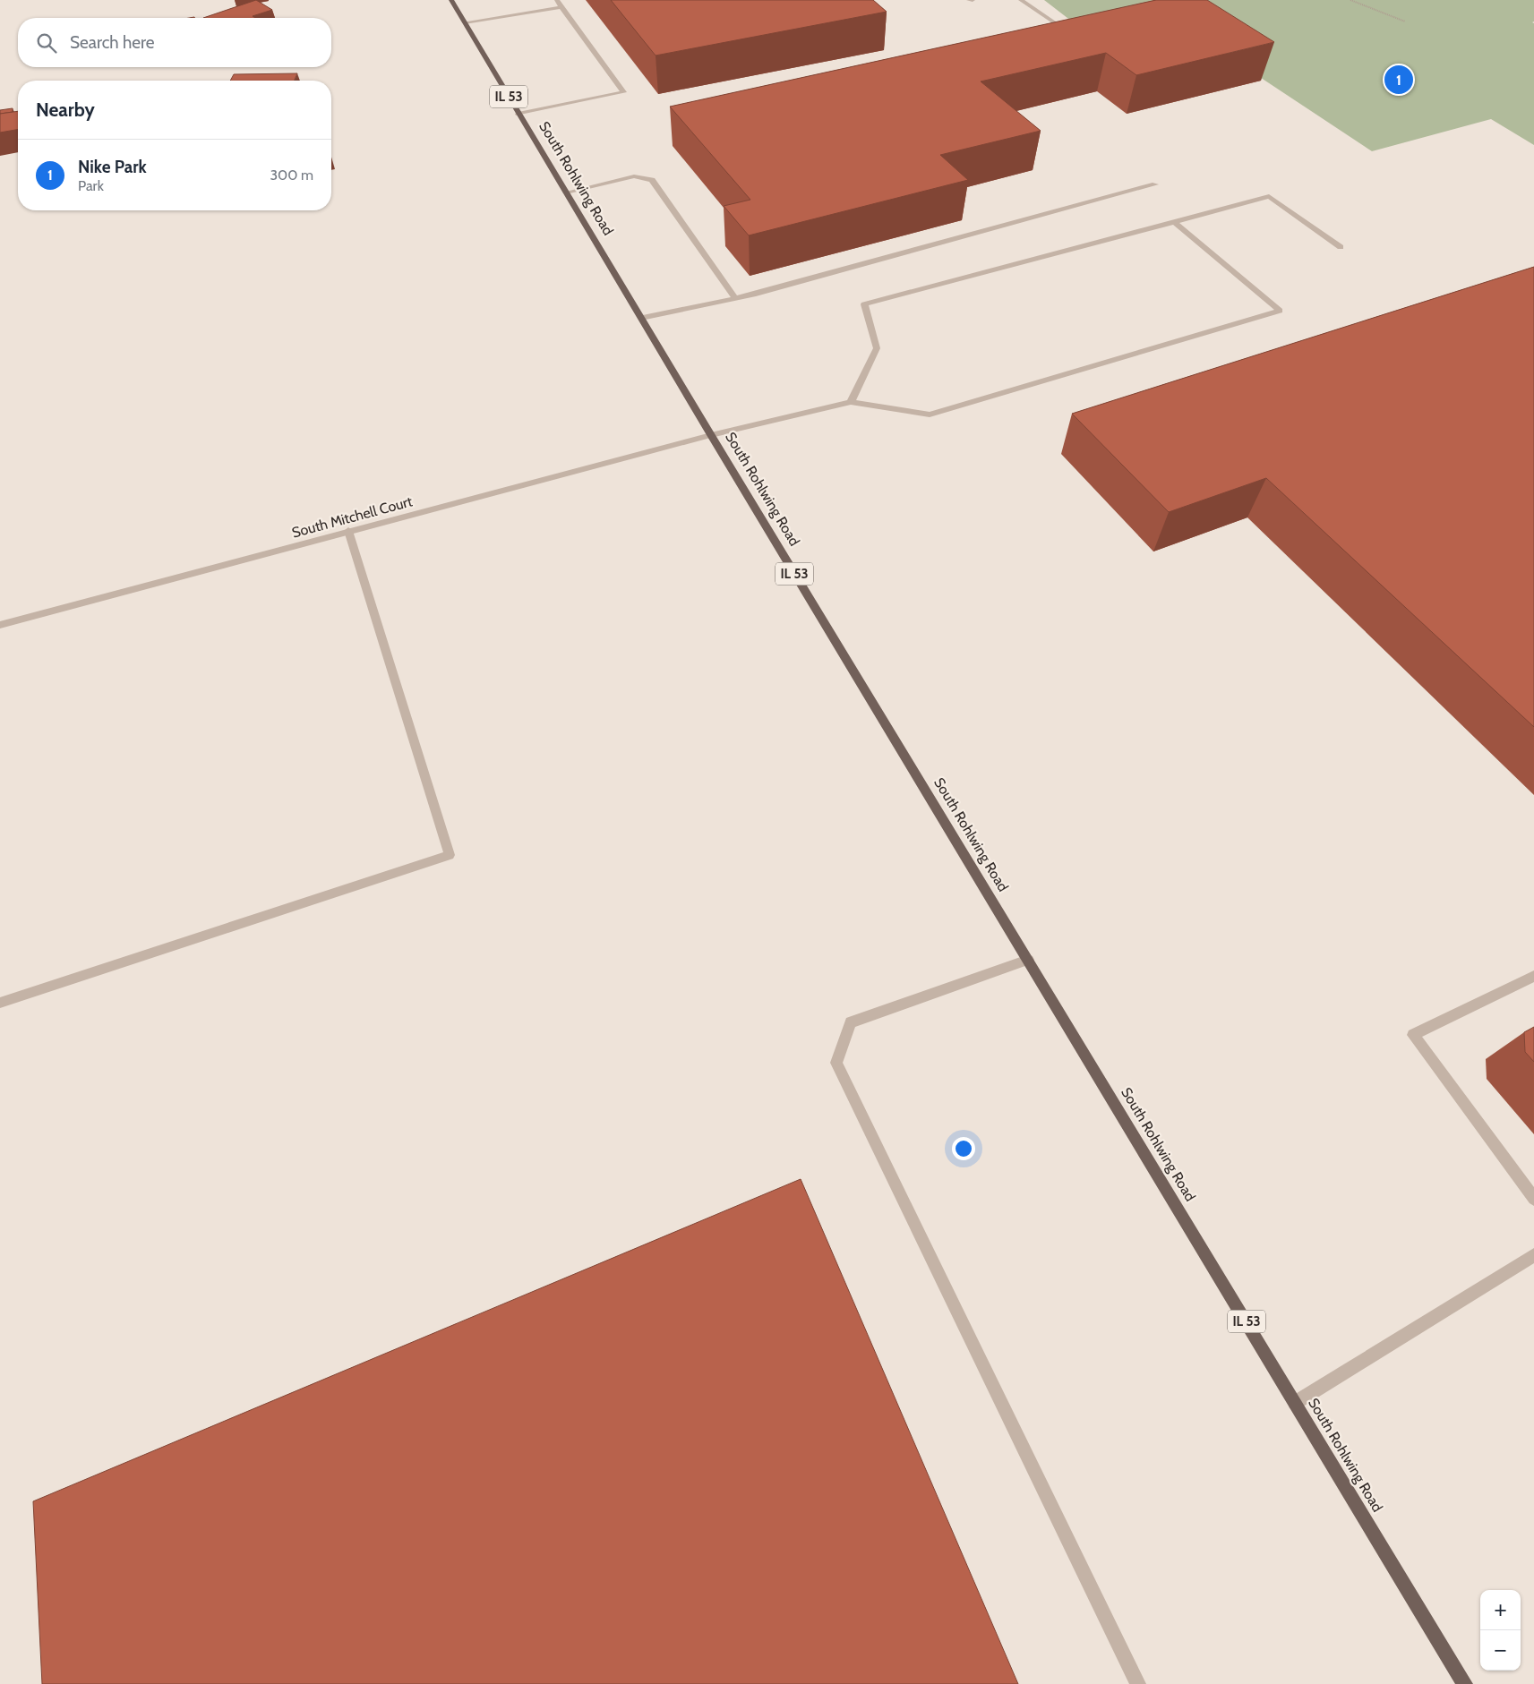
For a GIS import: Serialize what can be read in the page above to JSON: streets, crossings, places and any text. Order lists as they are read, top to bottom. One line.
{"streets":{"main road":["IL 53","South Rohlwing Road"],"street":["South Mitchell Court"]},"crossings":[["South Rohlwing Road","South Mitchell Court"]],"page":{"search":"Search here","pins":"1","heading":"Nearby","list":[{"mark":"1","name":"Nike Park","note":"Park","value":"300 m"}],"map_buttons":["+","−"]}}
